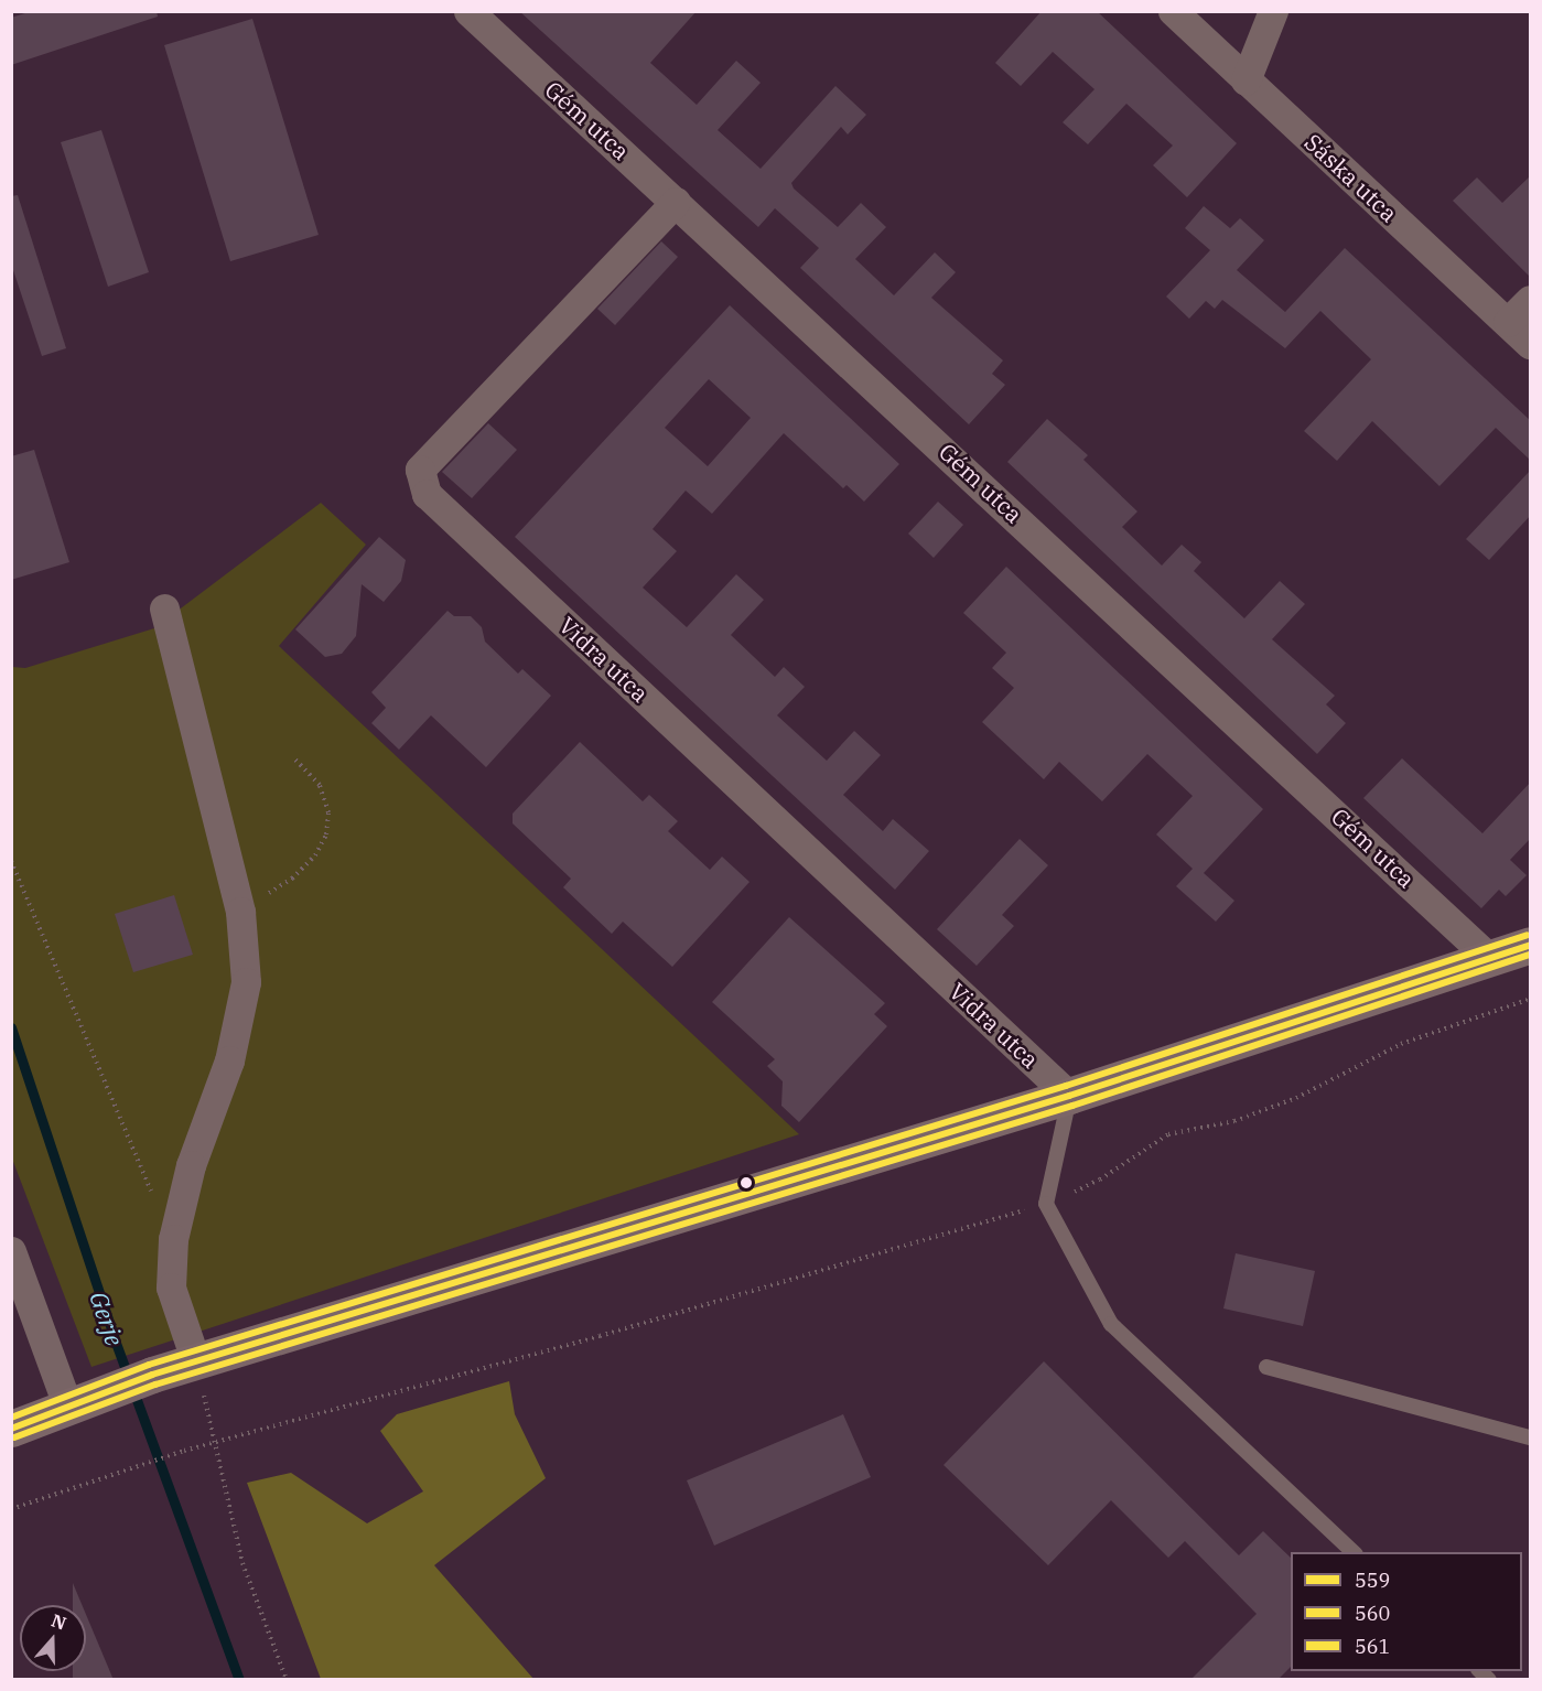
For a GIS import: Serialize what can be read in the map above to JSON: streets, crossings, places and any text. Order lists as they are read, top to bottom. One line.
{"streets":{"street":["Gém utca","Sáska utca","Vidra utca"]},"crossings":[["Gém utca","Vidra utca"]],"water":["Gerje"],"lines":["transit line 561","transit line 559","transit line 560"],"legend":["559","560","561"],"north":"top"}
